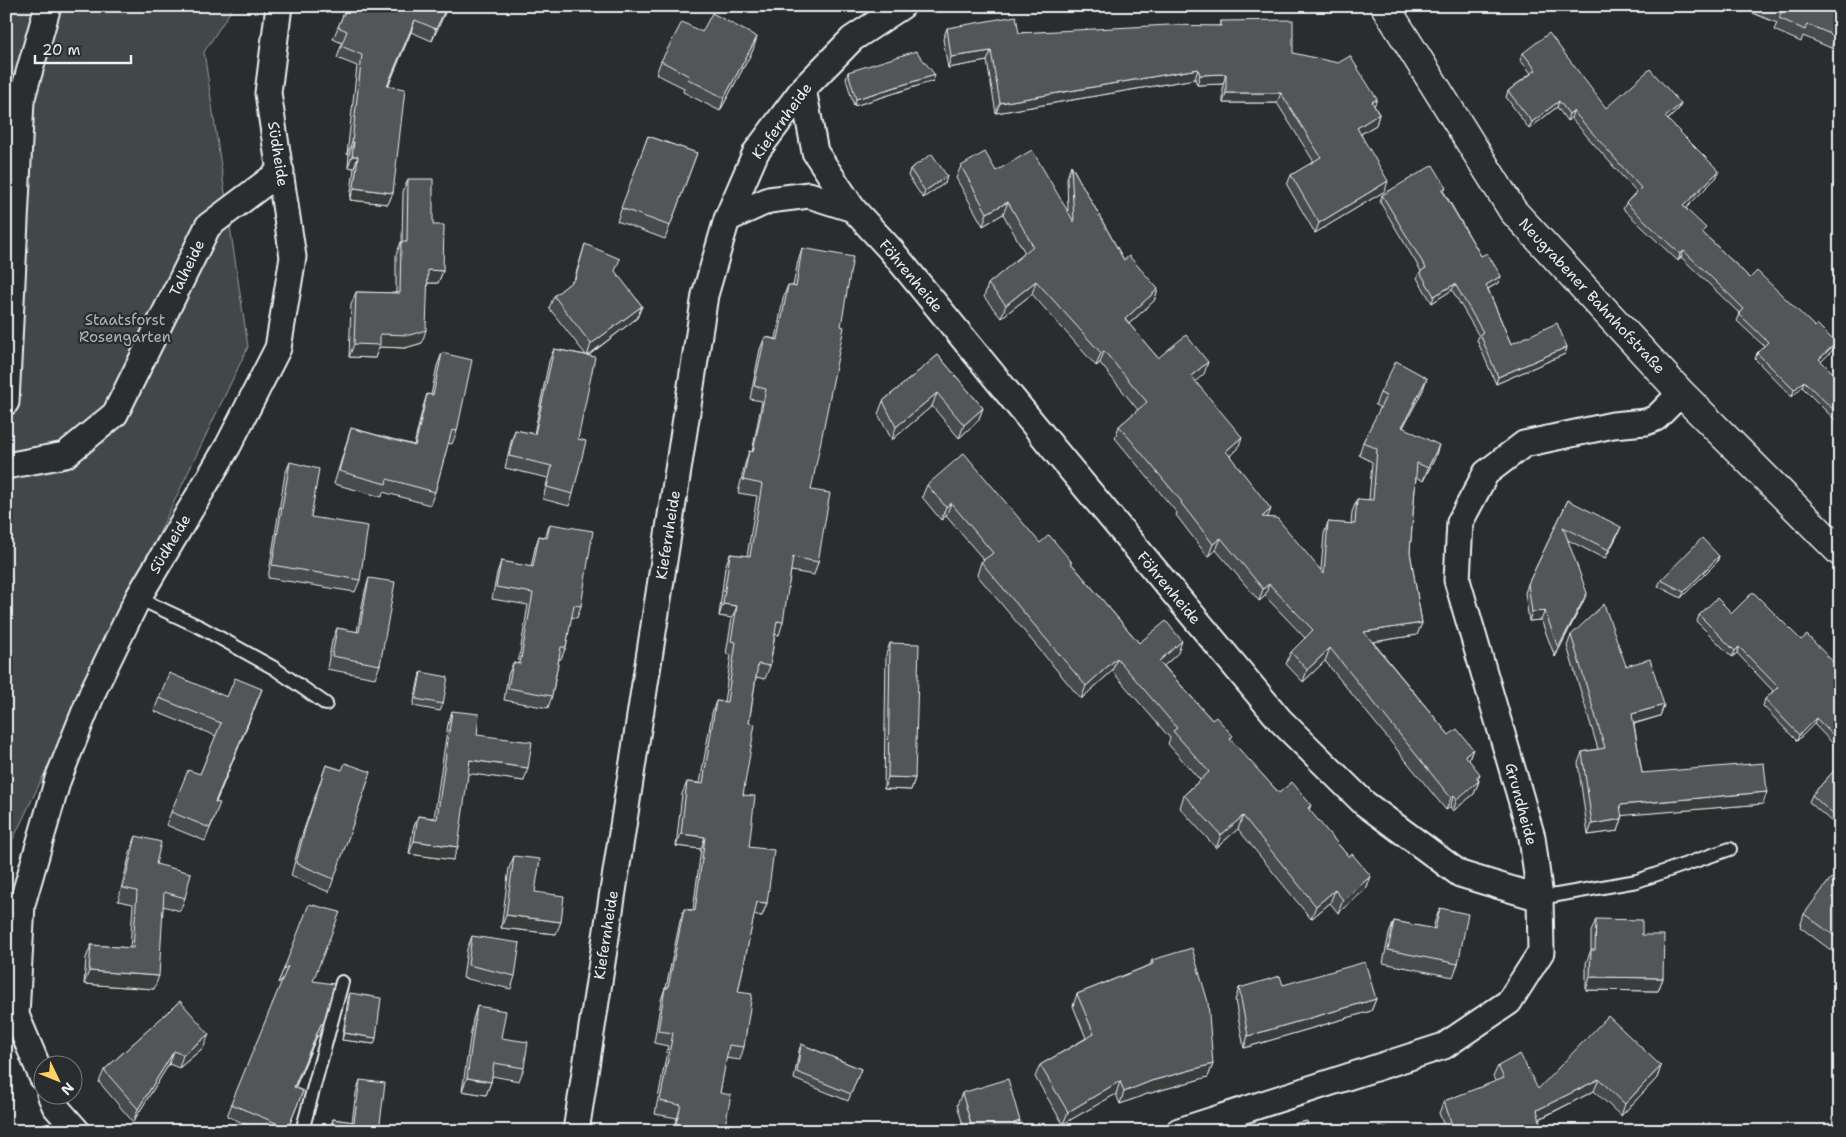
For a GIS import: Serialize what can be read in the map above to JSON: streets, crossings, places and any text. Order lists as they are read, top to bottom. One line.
{"streets":{"street":["Kiefernheide","Südheide","Talheide","Föhrenheide","Neugrabener Bahnhofstraße","Grundheide"]},"crossings":[["Kiefernheide","Föhrenheide"],["Südheide","Talheide"],["Föhrenheide","Grundheide"],["Neugrabener Bahnhofstraße","Grundheide"]],"parks":["Staatsforst Rosengarten"],"scale_bar":"20 m","north":"bottom right"}
